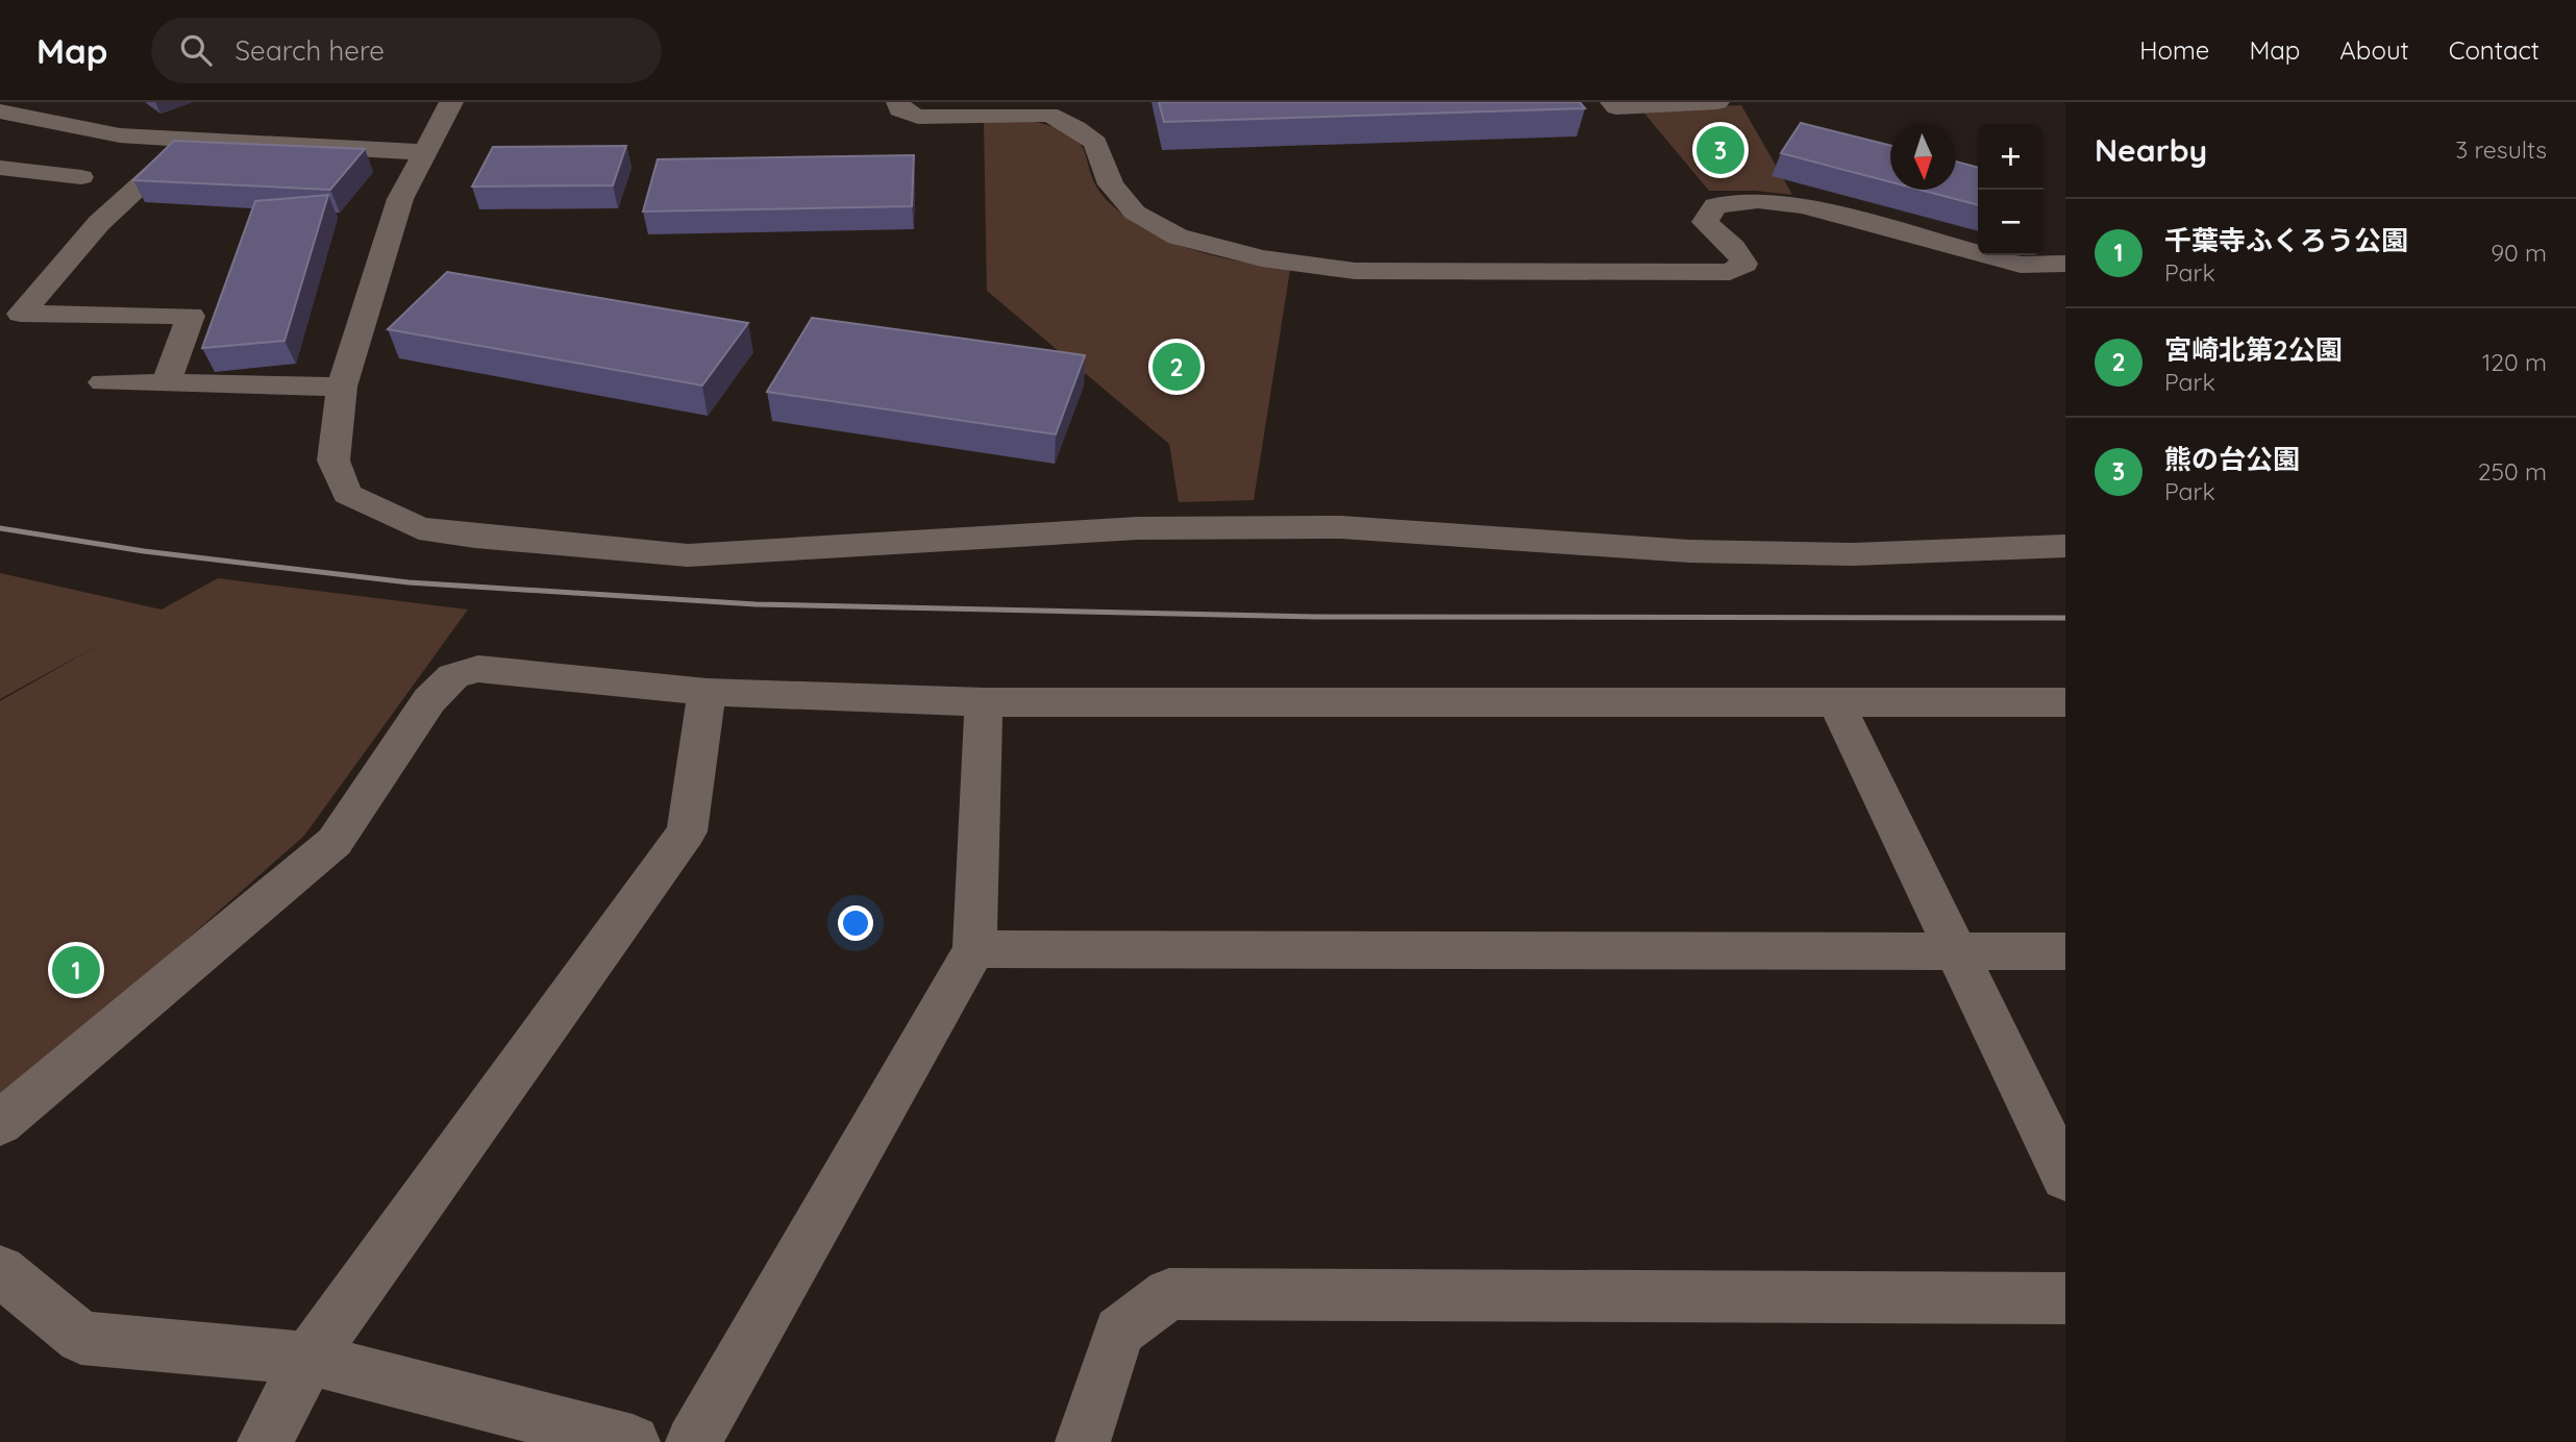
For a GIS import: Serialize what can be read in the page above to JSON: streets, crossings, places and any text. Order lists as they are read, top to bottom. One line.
{"north":"bottom","page":{"header":"Map","search":"Search here","nav":["Home","Map","About","Contact"],"heading":["Nearby","3 results"],"pins":["3","2","1"],"map_buttons":["+","−"],"list":[{"mark":"1","name":"千葉寺ふくろう公園","note":"Park","value":"90 m"},{"mark":"2","name":"宮崎北第2公園","note":"Park","value":"120 m"},{"mark":"3","name":"熊の台公園","note":"Park","value":"250 m"}]}}
